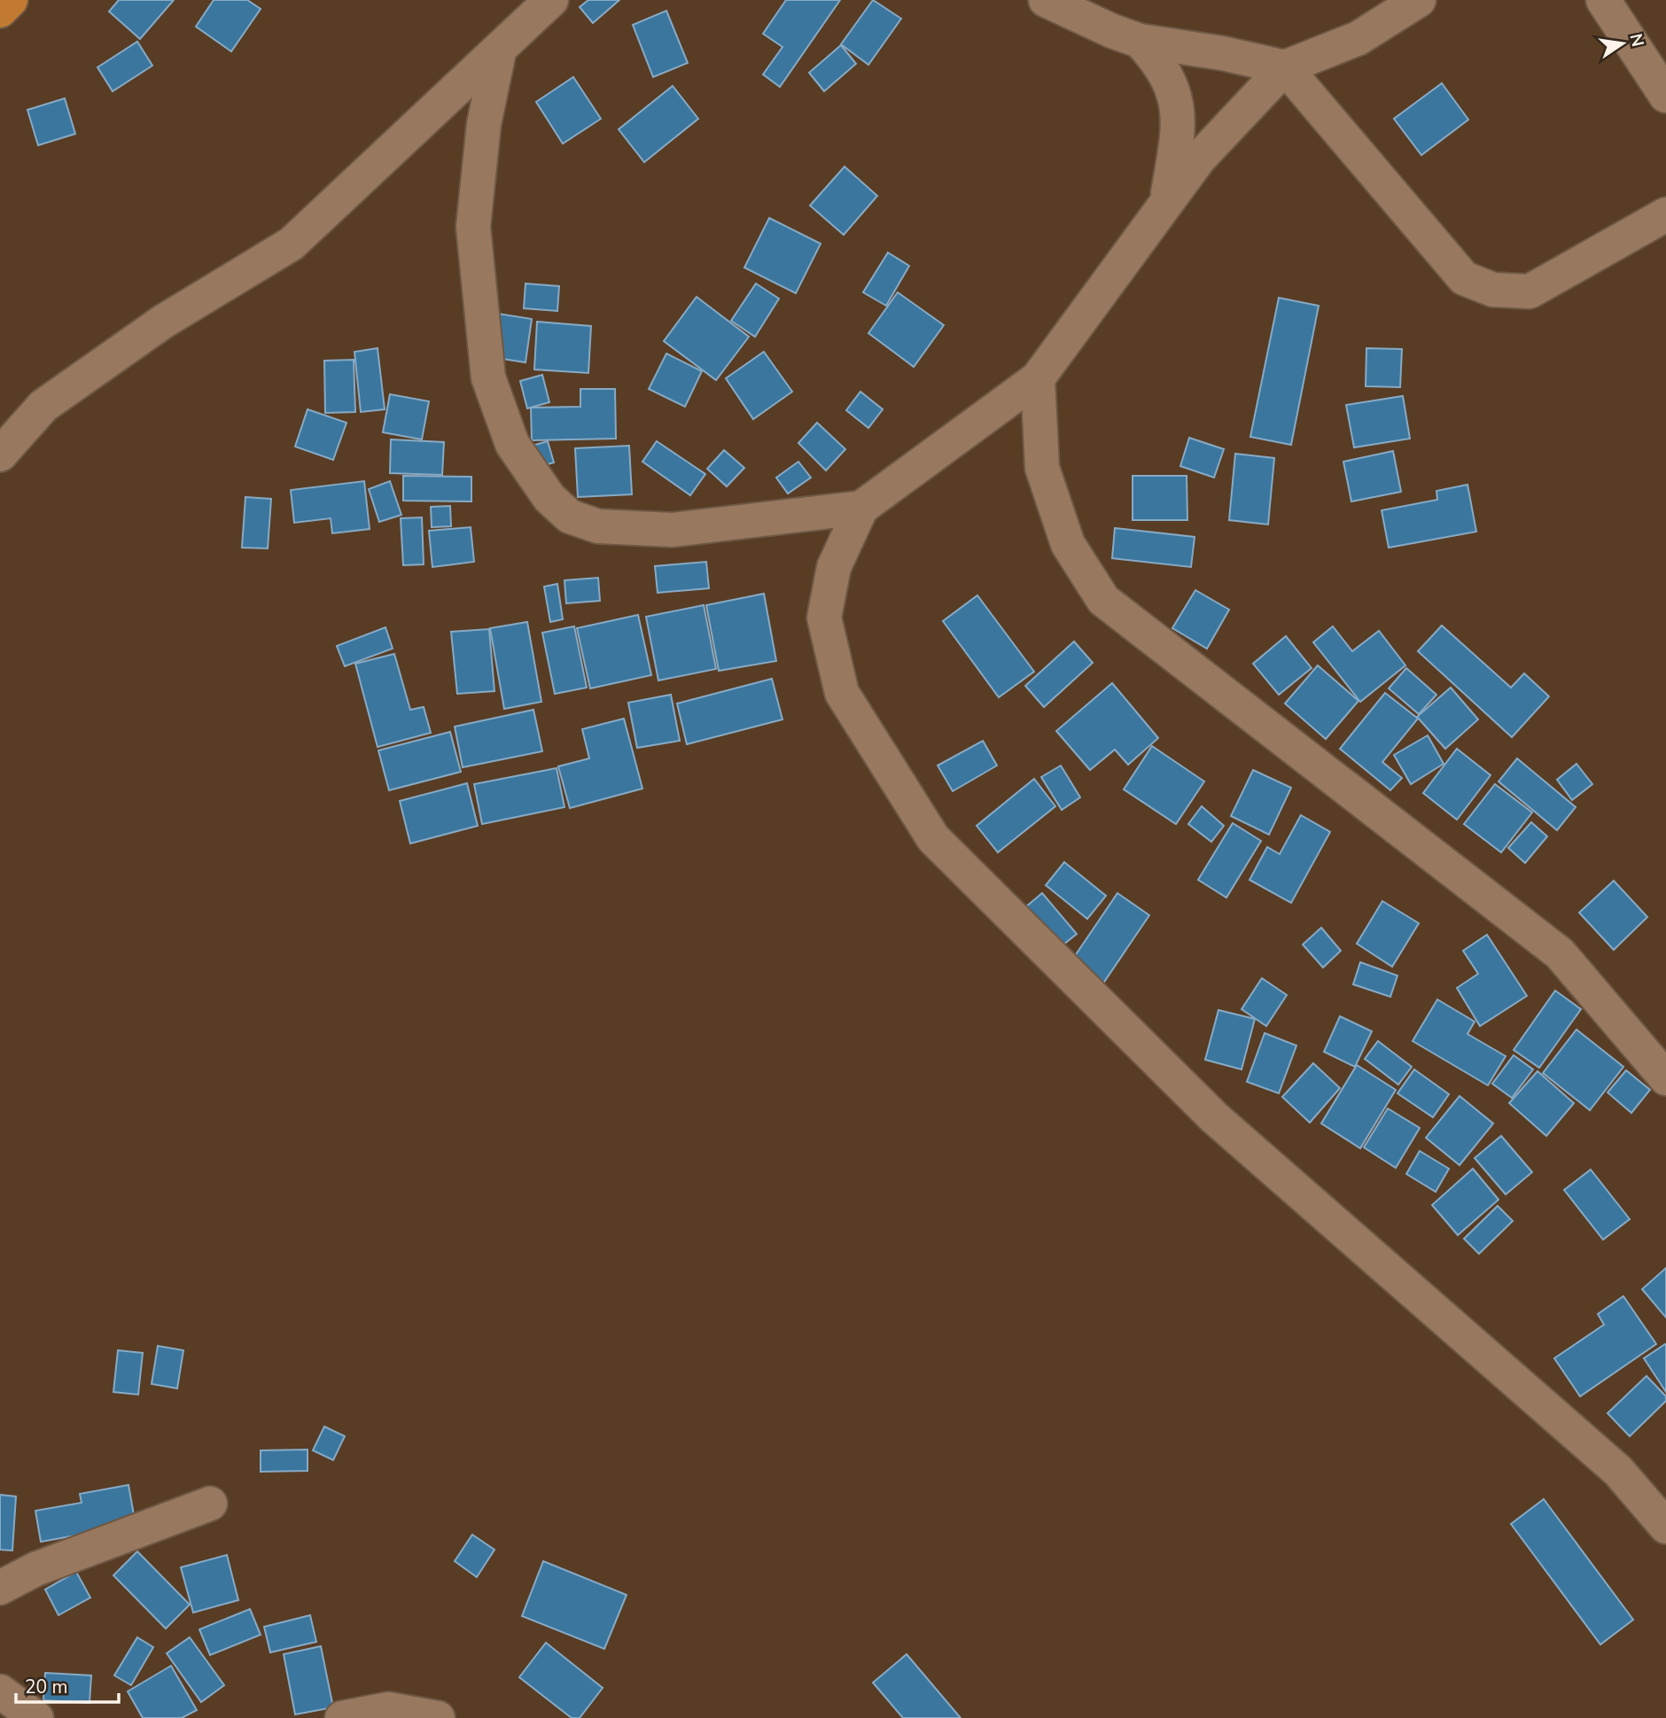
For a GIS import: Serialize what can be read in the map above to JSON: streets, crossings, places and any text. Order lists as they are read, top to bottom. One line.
{"scale_bar":"20 m","north":"right"}
